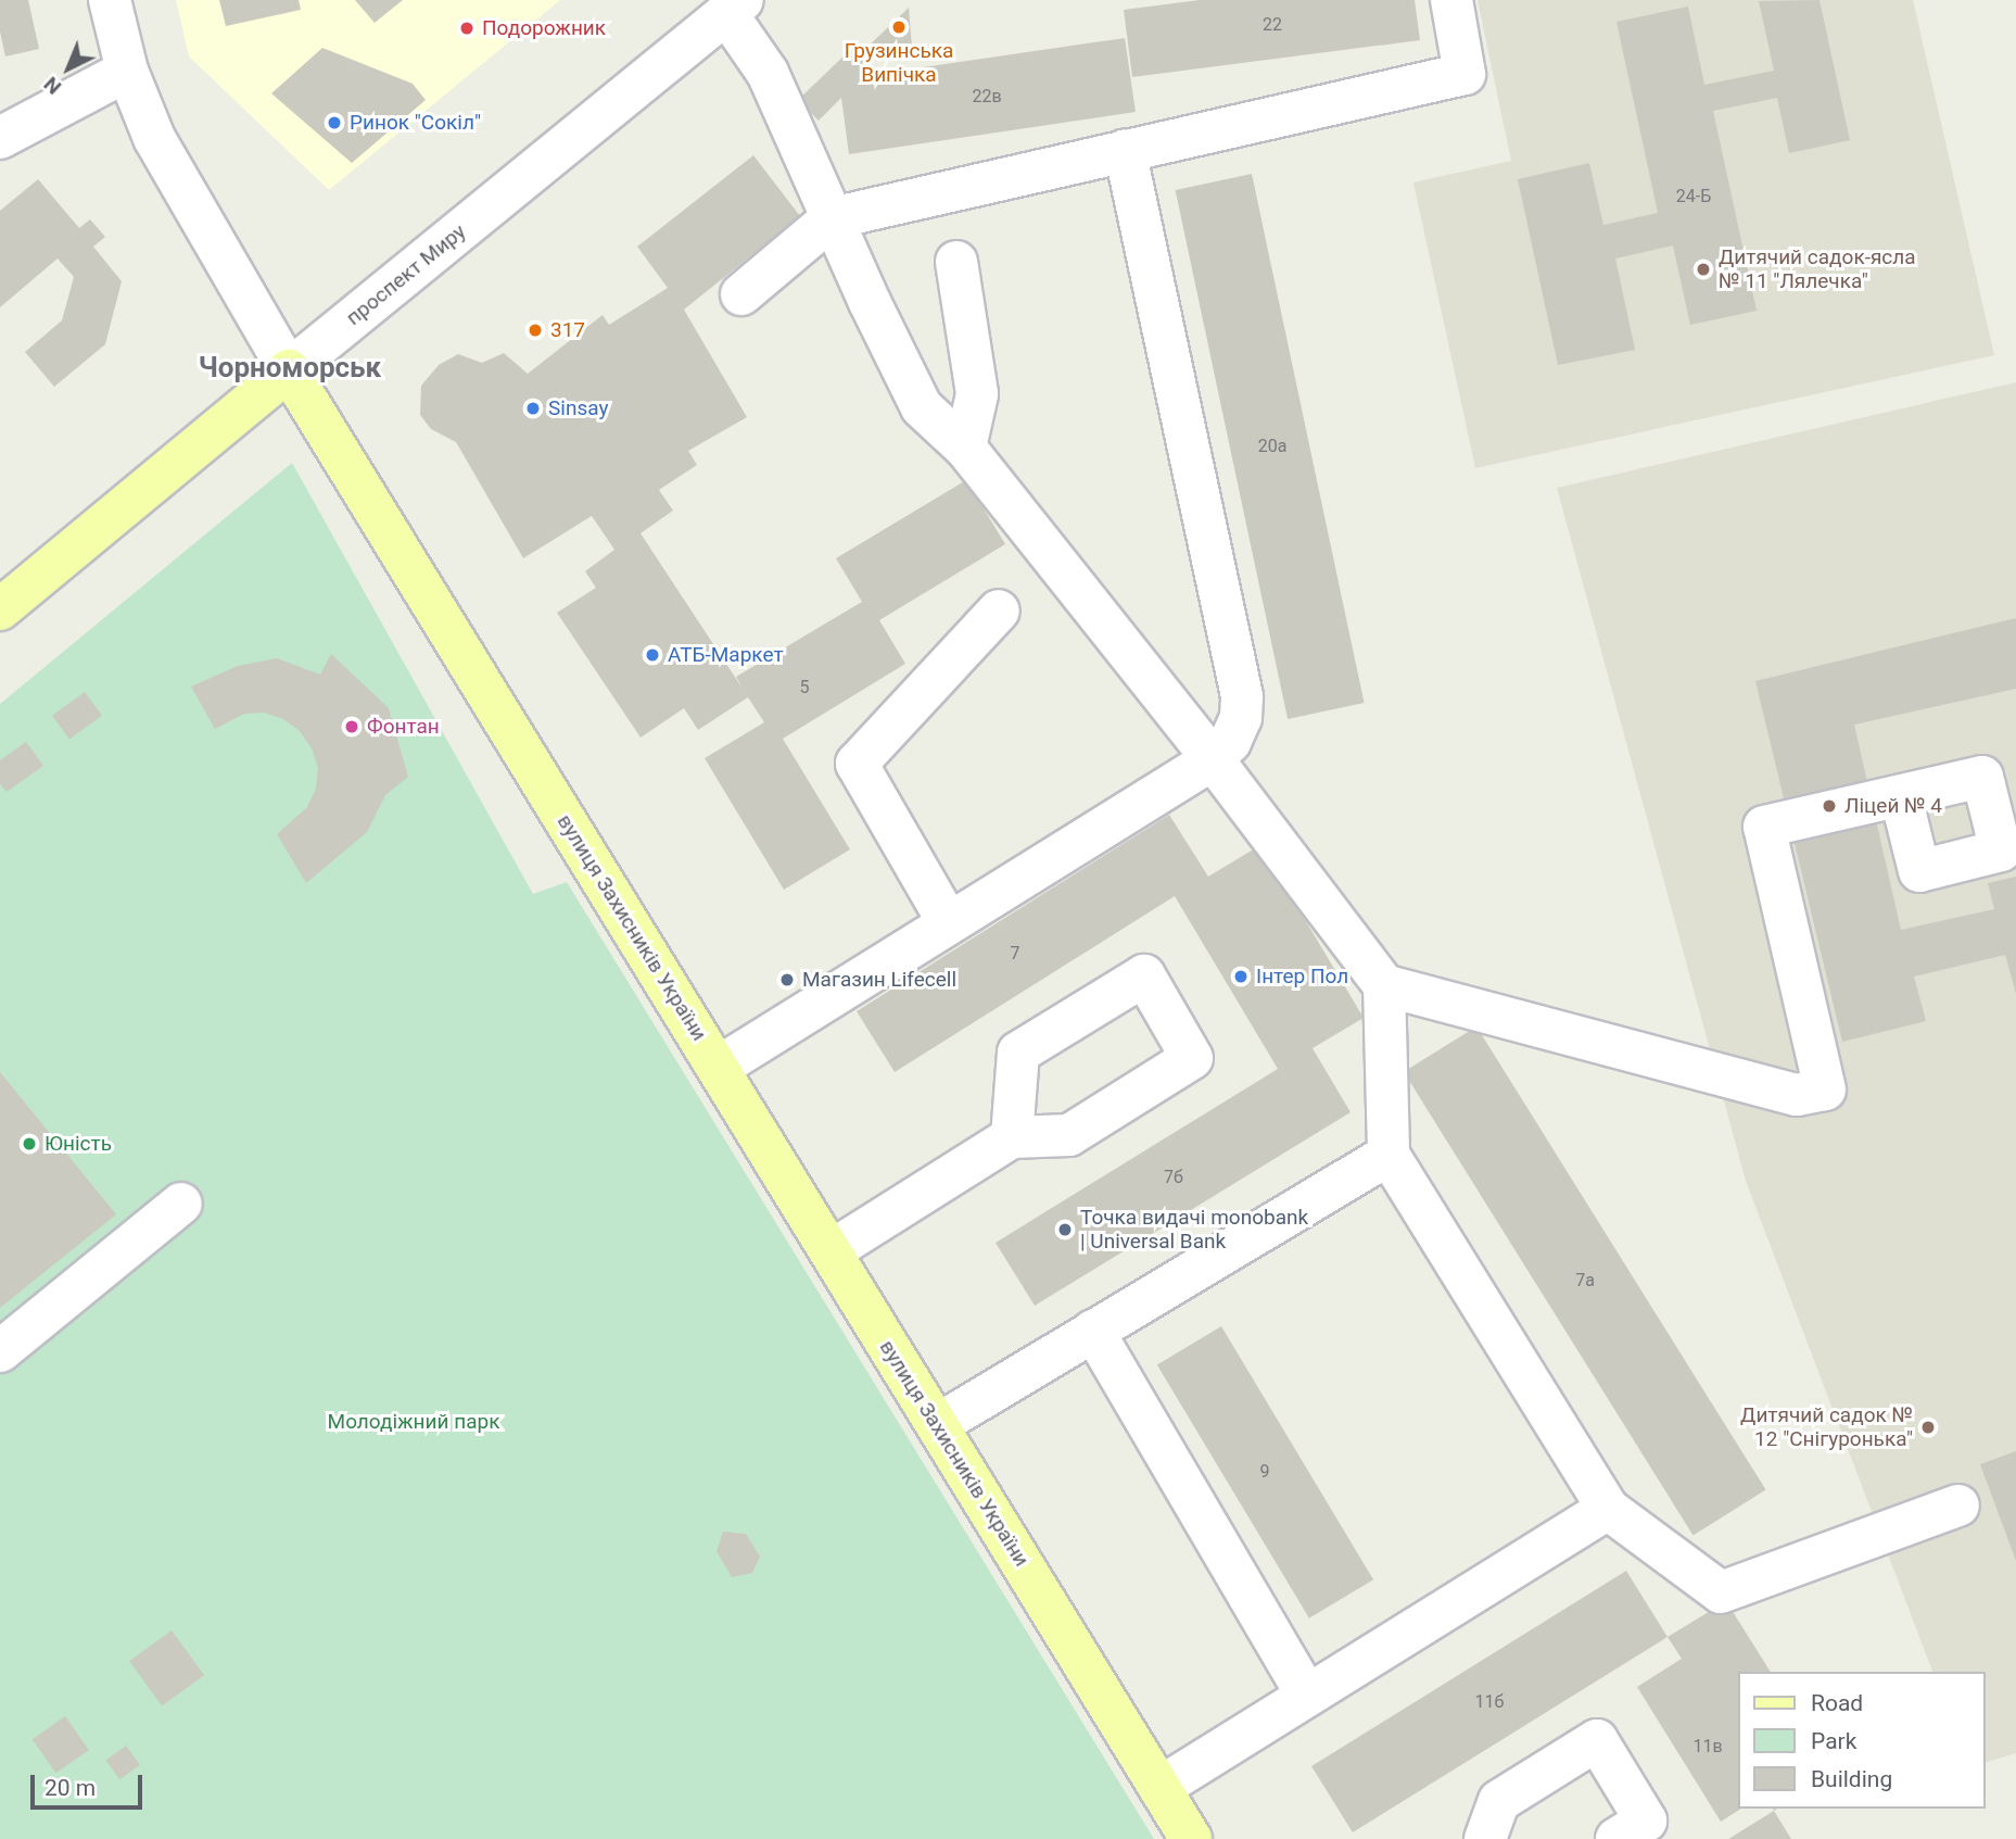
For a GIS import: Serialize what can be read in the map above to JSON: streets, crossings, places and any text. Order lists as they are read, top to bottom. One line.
{"streets":{"main road":["проспект Миру","вулиця Захисників України"]},"crossings":[["проспект Миру","вулиця Захисників України"]],"districts":["Чорноморськ"],"parks":["Молодіжний парк"],"places":["Грузинська Випічка","Подорожник","Ринок \"Сокіл\"","Дитячий садок-ясла № 11 \"Лялечка\"","317","Sinsay","АТБ-Маркет","Фонтан","Ліцей № 4","Інтер Пол","Магазин Lifecell","Юність","Точка видачі monobank | Universal Bank","Дитячий садок № 12 \"Снігуронька\""],"house_numbers":["22","22в","24-Б","20а","5","7","7б","7а","9","11б","11в"],"legend":["Road","Park","Building"],"scale_bar":"20 m","north":"bottom left"}
